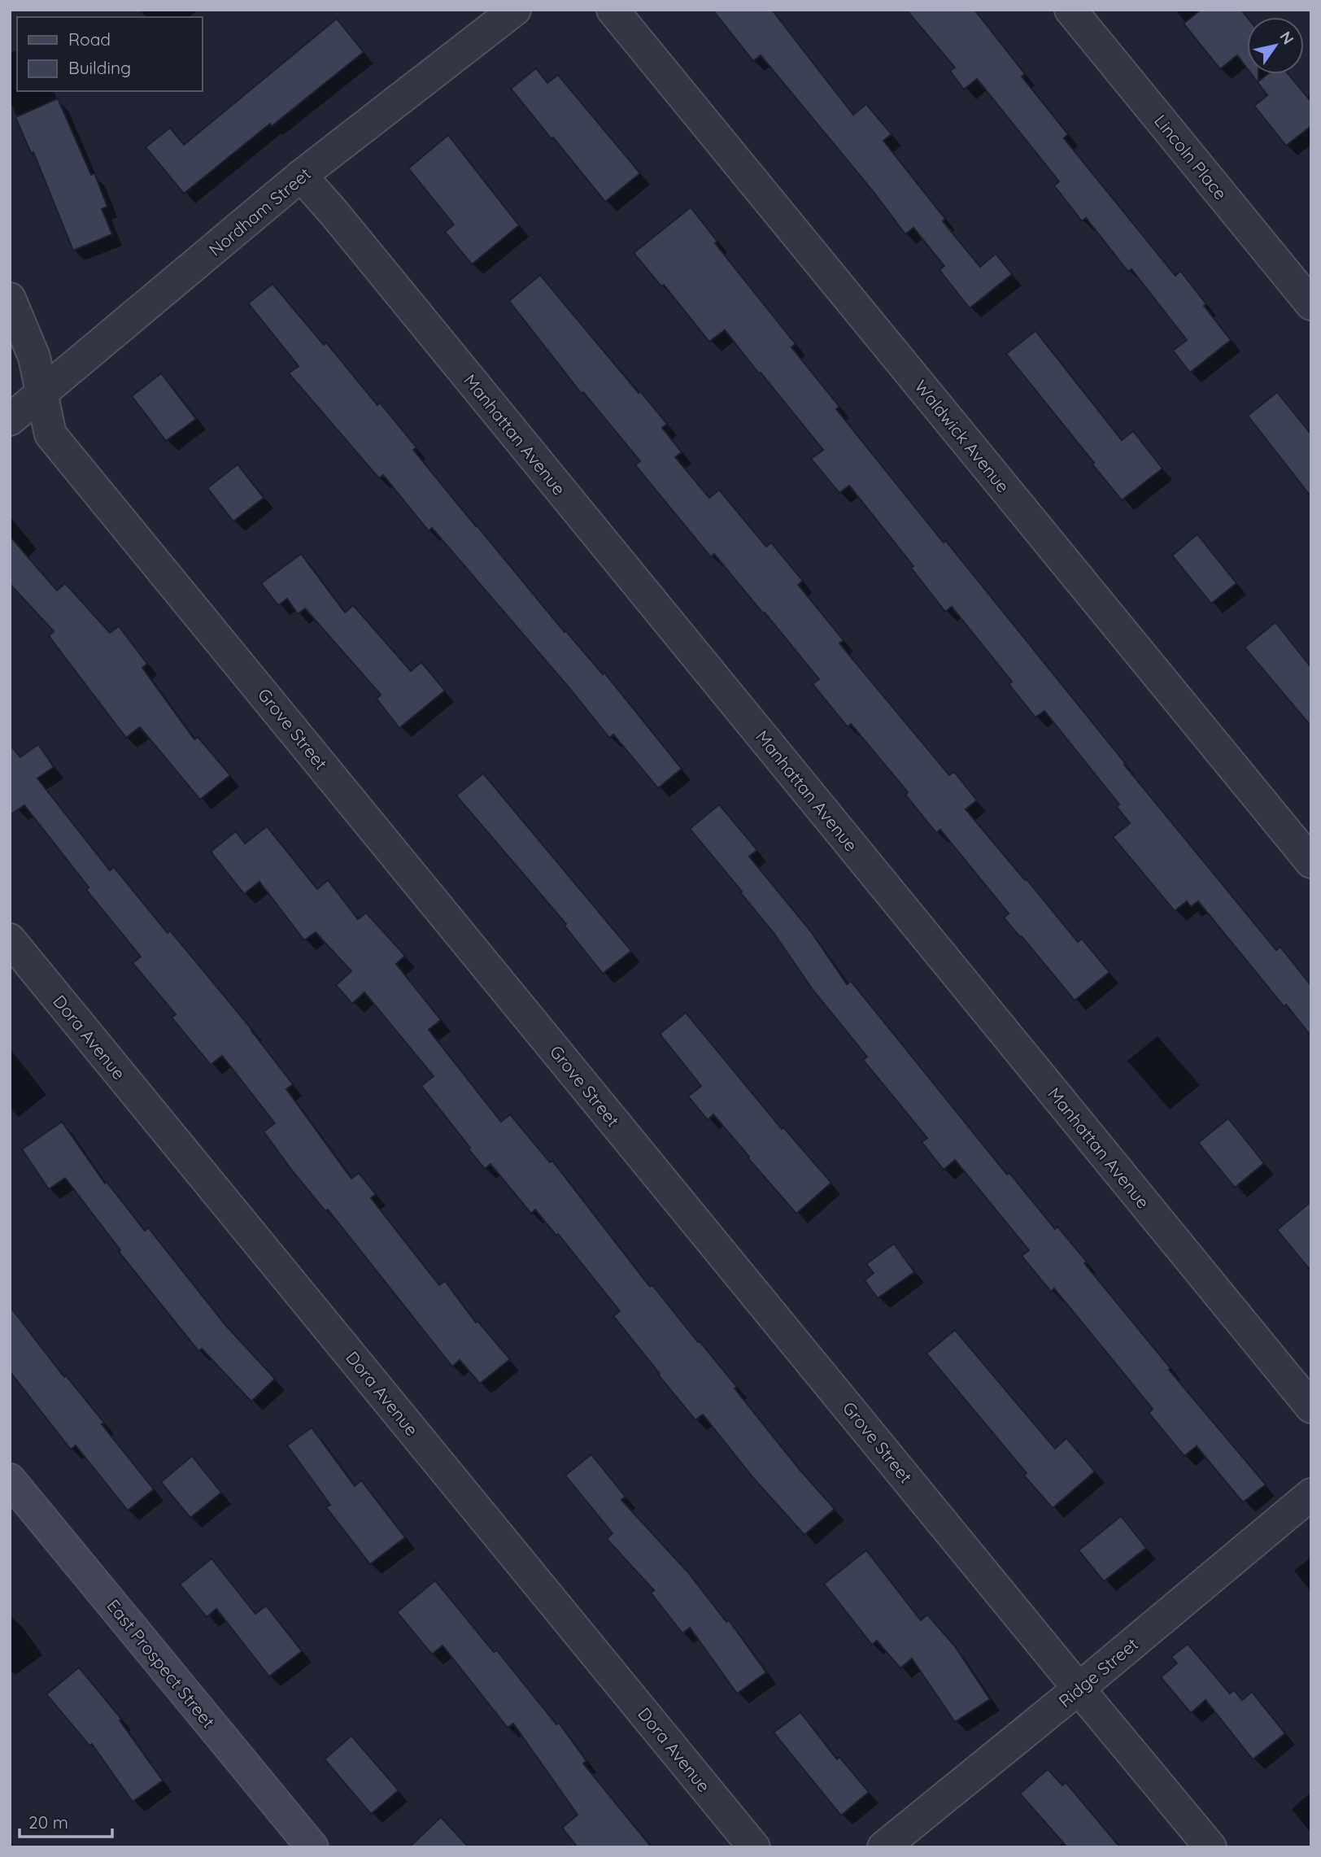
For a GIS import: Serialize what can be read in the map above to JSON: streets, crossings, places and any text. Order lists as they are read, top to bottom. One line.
{"streets":{"street":["Lincoln Place","Nordham Street","Manhattan Avenue","Waldwick Avenue","Grove Street","Dora Avenue","East Prospect Street","Ridge Street"]},"crossings":[["Nordham Street","Manhattan Avenue"],["Nordham Street","Grove Street"],["Grove Street","Ridge Street"]],"legend":["Road","Building"],"scale_bar":"20 m","north":"top right"}
